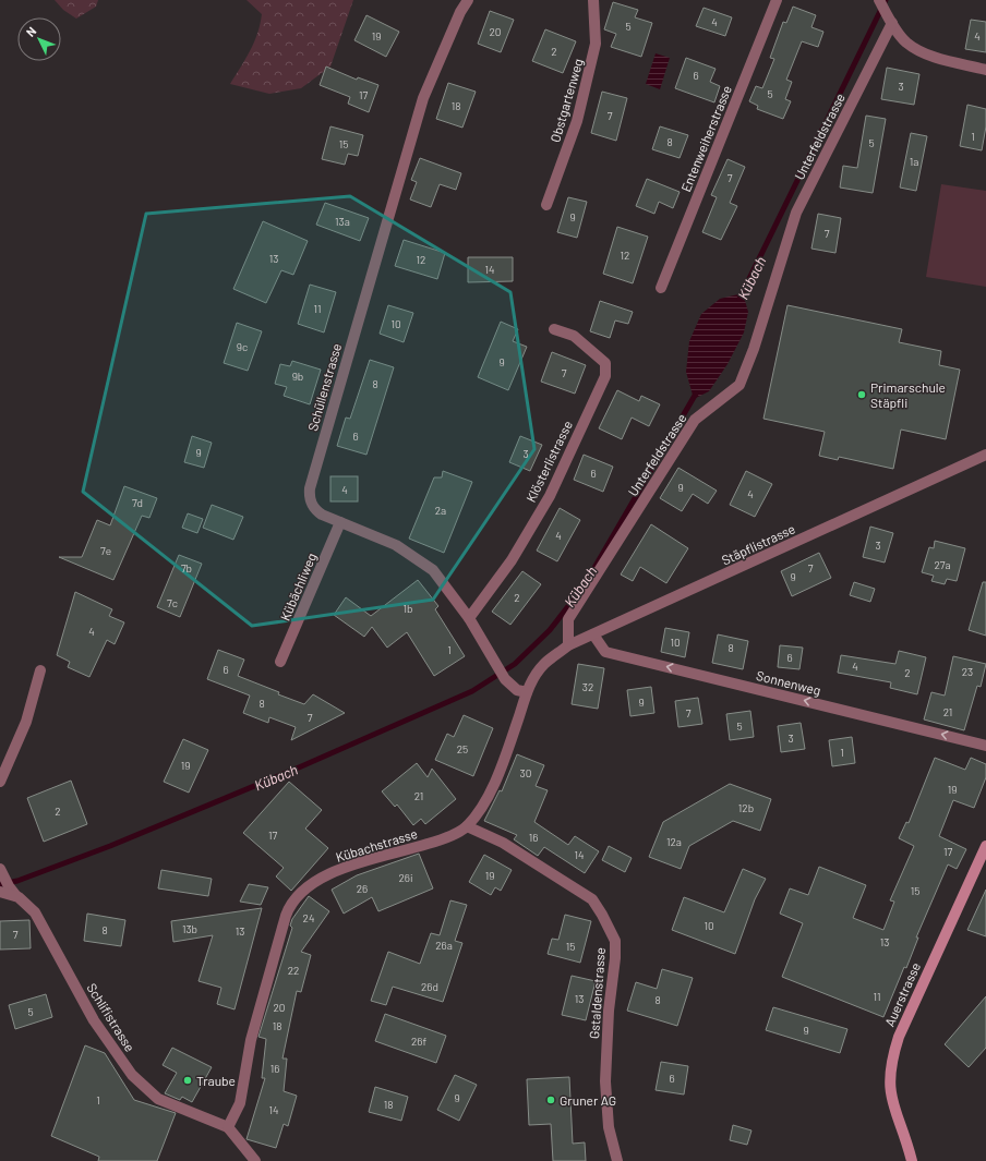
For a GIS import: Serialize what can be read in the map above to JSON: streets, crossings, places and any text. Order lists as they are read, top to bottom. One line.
{"streets":{"main road":["Auerstrasse"],"street":["Obstgartenweg","Unterfeldstrasse","Entenweiherstrasse","Schüllenstrasse","Klösterlistrasse","Stäpflistrasse","Kübächliweg","Sonnenweg","Kübachstrasse","Gstaldenstrasse","Schlifistrasse"]},"crossings":[["Unterfeldstrasse","Stäpflistrasse"],["Schüllenstrasse","Klösterlistrasse"],["Schüllenstrasse","Kübächliweg"],["Schüllenstrasse","Kübachstrasse"],["Stäpflistrasse","Sonnenweg"],["Stäpflistrasse","Kübachstrasse"],["Kübachstrasse","Gstaldenstrasse"],["Kübachstrasse","Schlifistrasse"]],"one_way":["Sonnenweg"],"water":["Kübach"],"places":["Primarschule Stäpfli","Traube","Gruner AG"],"house_numbers":["4","5","20","19","4","2","6","3","5","17","18","7","1","8","5","15","1a","7","9","13a","7","12","13","12","14","11","10","9c","9","7","9b","8","6","9","3","6","9","4","4","7d","2a","4","3","7e","27a","7b","7","9","2","7c","1b","4","10","8","1","6","4","6","23","2","32","9","8","21","7","7","5","3","25","1","19","30","19","21","12b","2","17","16","12a","17","14","19","26i","26","15","24","10","13b","8","13","7","13","26a","15","22","26d","11","13","8","20","5","18","9","26f","16","6","9","1","18","14"],"north":"top left"}
